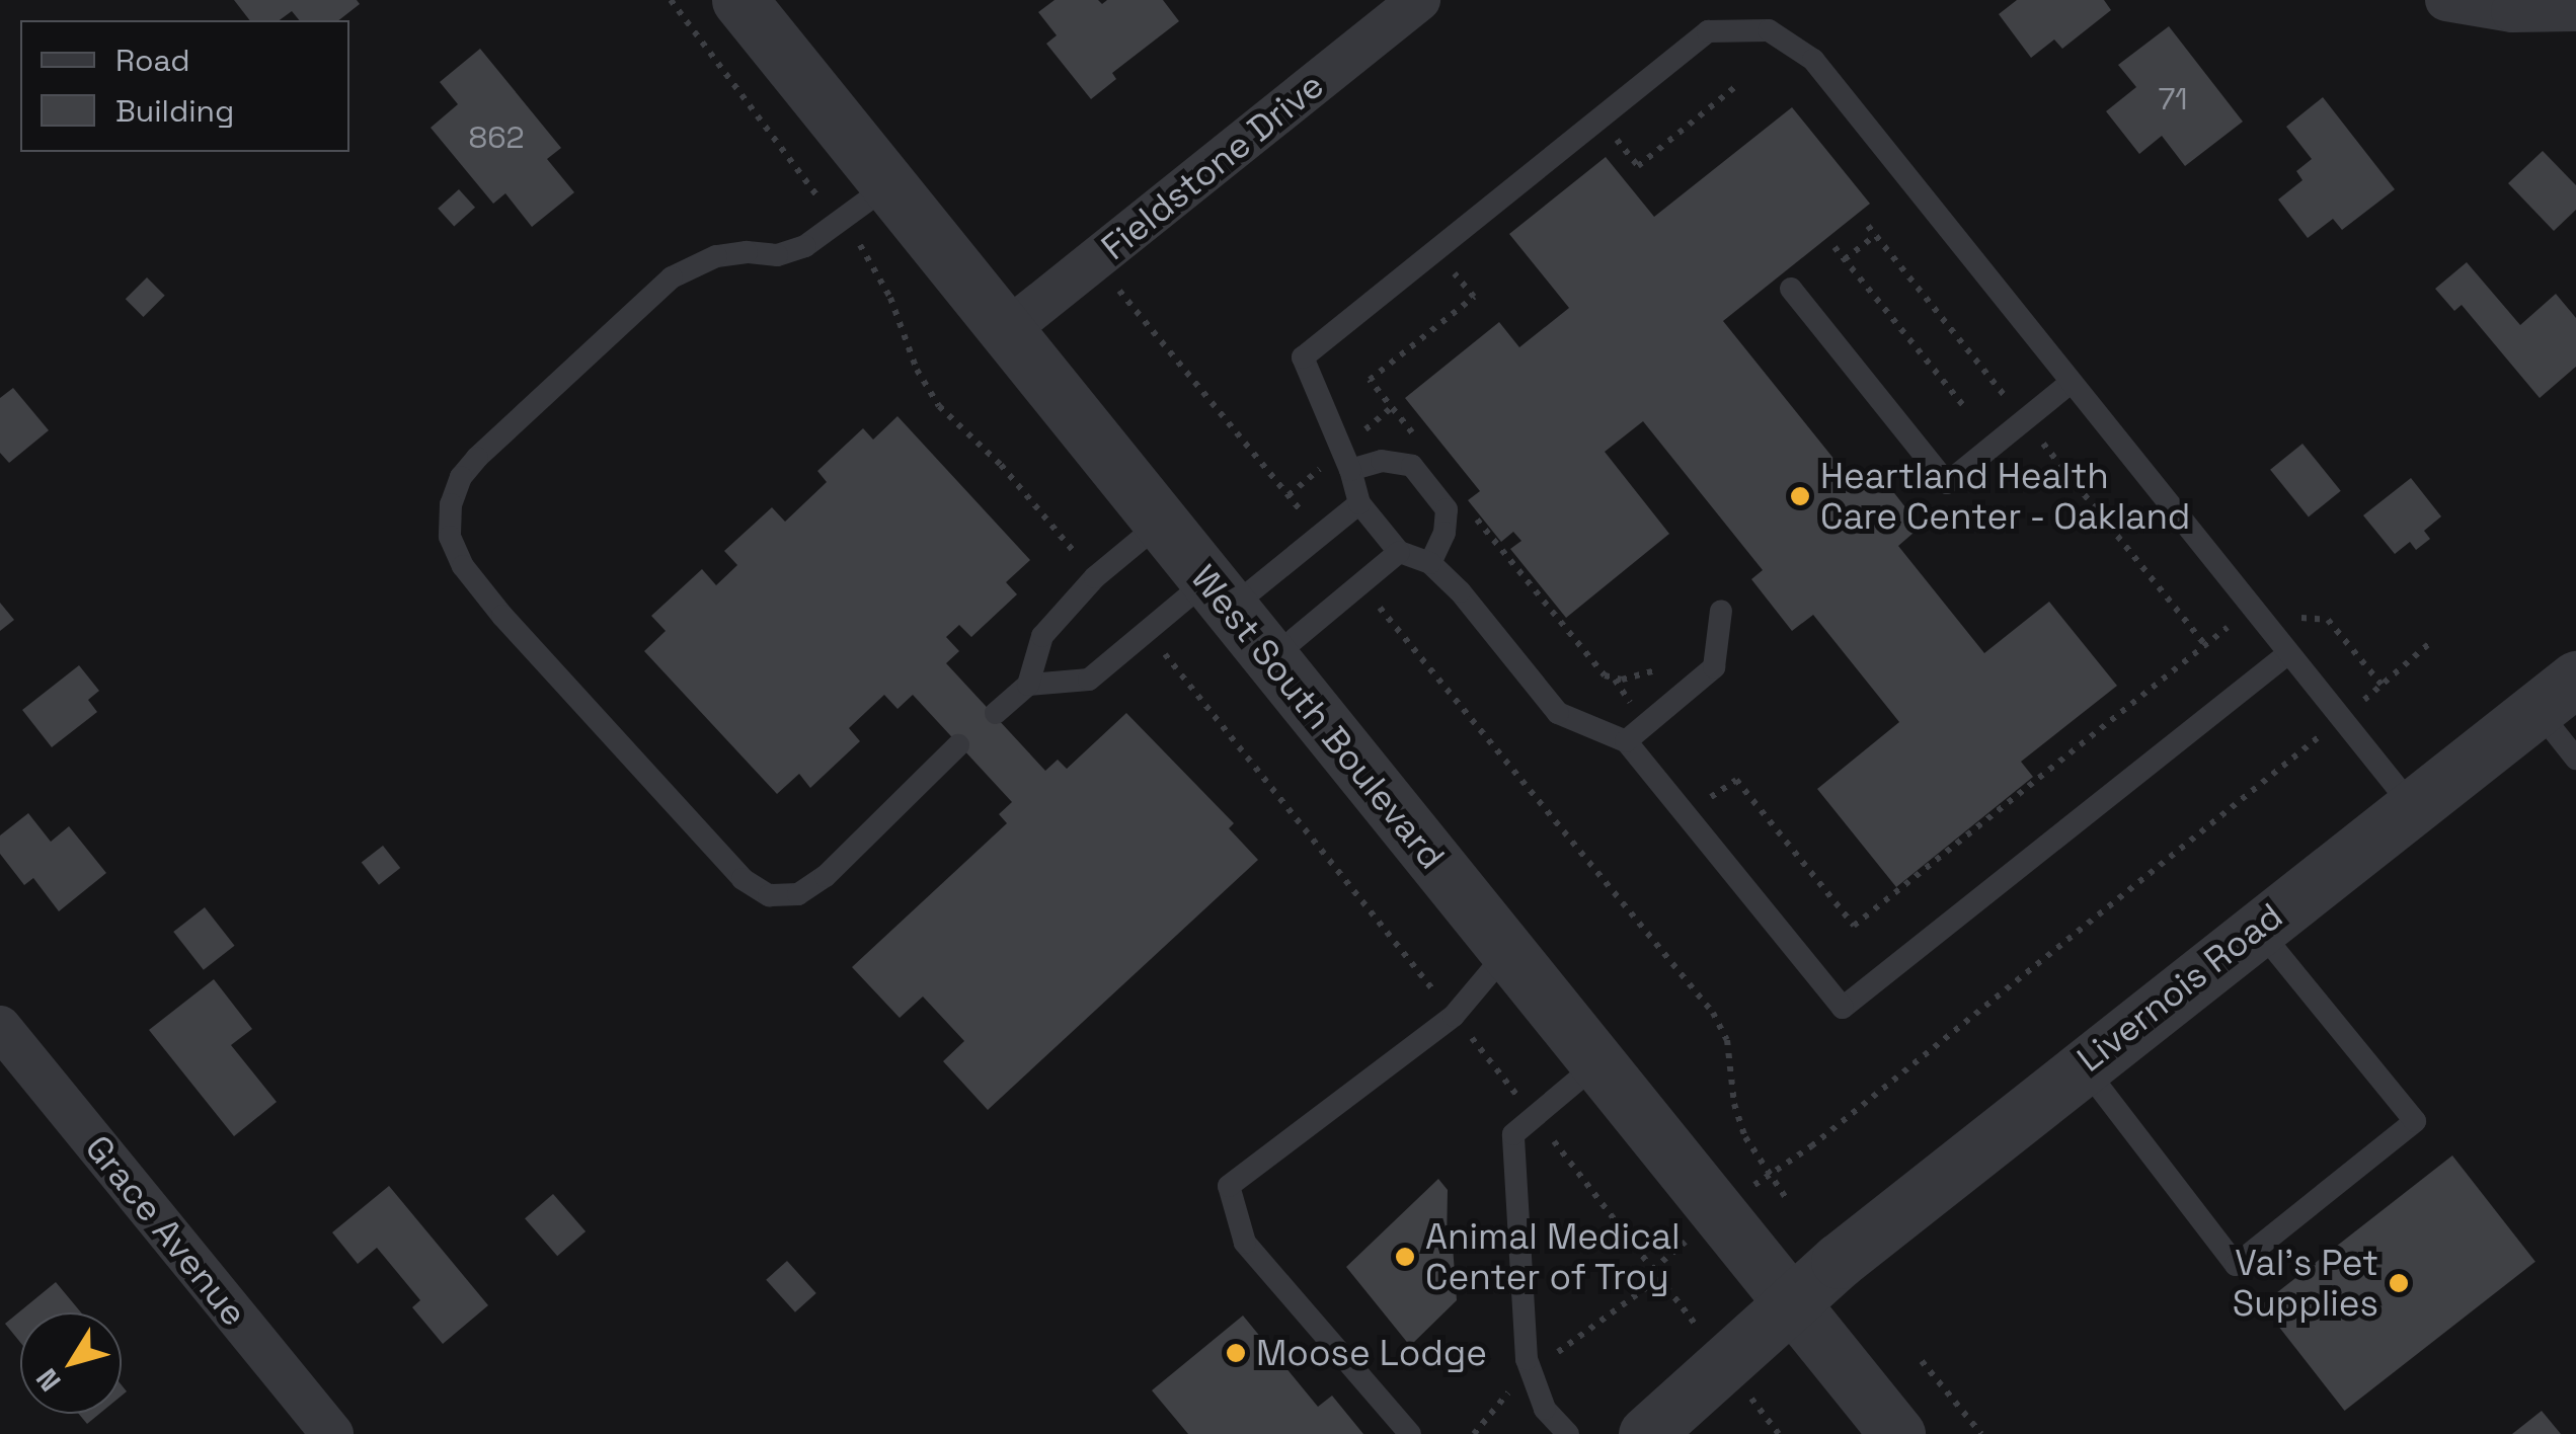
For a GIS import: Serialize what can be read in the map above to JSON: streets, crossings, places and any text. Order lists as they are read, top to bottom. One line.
{"streets":{"street":["Fieldstone Drive","West South Boulevard","Livernois Road","Grace Avenue"]},"crossings":[["Fieldstone Drive","West South Boulevard"],["West South Boulevard","Livernois Road"]],"places":["Heartland Health Care Center - Oakland","Animal Medical Center of Troy","Val's Pet Supplies","Moose Lodge"],"house_numbers":["71","862"],"legend":["Road","Building"],"north":"bottom left"}
